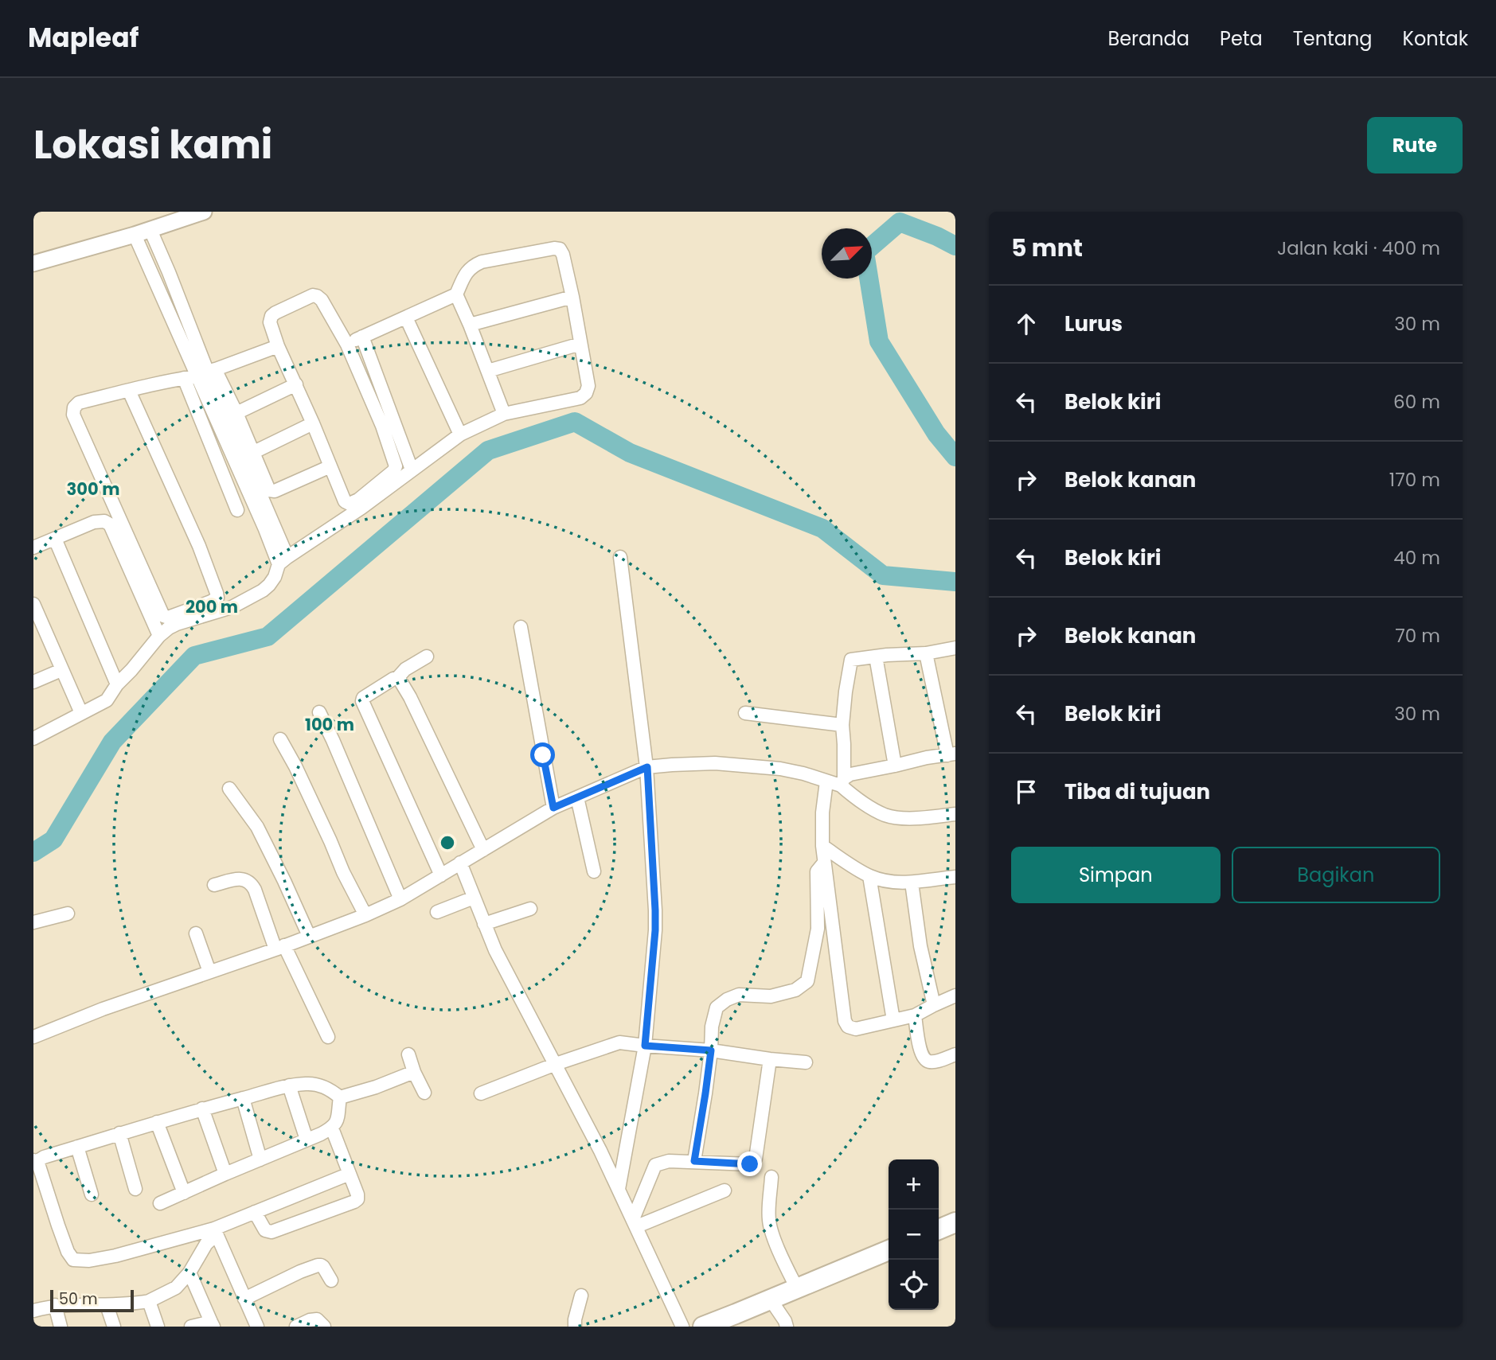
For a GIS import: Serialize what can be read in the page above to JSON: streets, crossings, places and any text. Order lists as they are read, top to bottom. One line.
{"scale_bar":"50 m","north":"top right","page":{"header":"Mapleaf","nav":["Beranda","Peta","Tentang","Kontak"],"title":"Lokasi kami","buttons":["Rute",["Simpan","Bagikan"]],"heading":["5 mnt","Jalan kaki · 400 m"],"list":[["Lurus","30 m"],["Belok kiri","60 m"],["Belok kanan","170 m"],["Belok kiri","40 m"],["Belok kanan","70 m"],["Belok kiri","30 m"],"Tiba di tujuan"],"map_buttons":["+","−"],"scale":"50 m"},"rings":["300 m","200 m","100 m"]}
